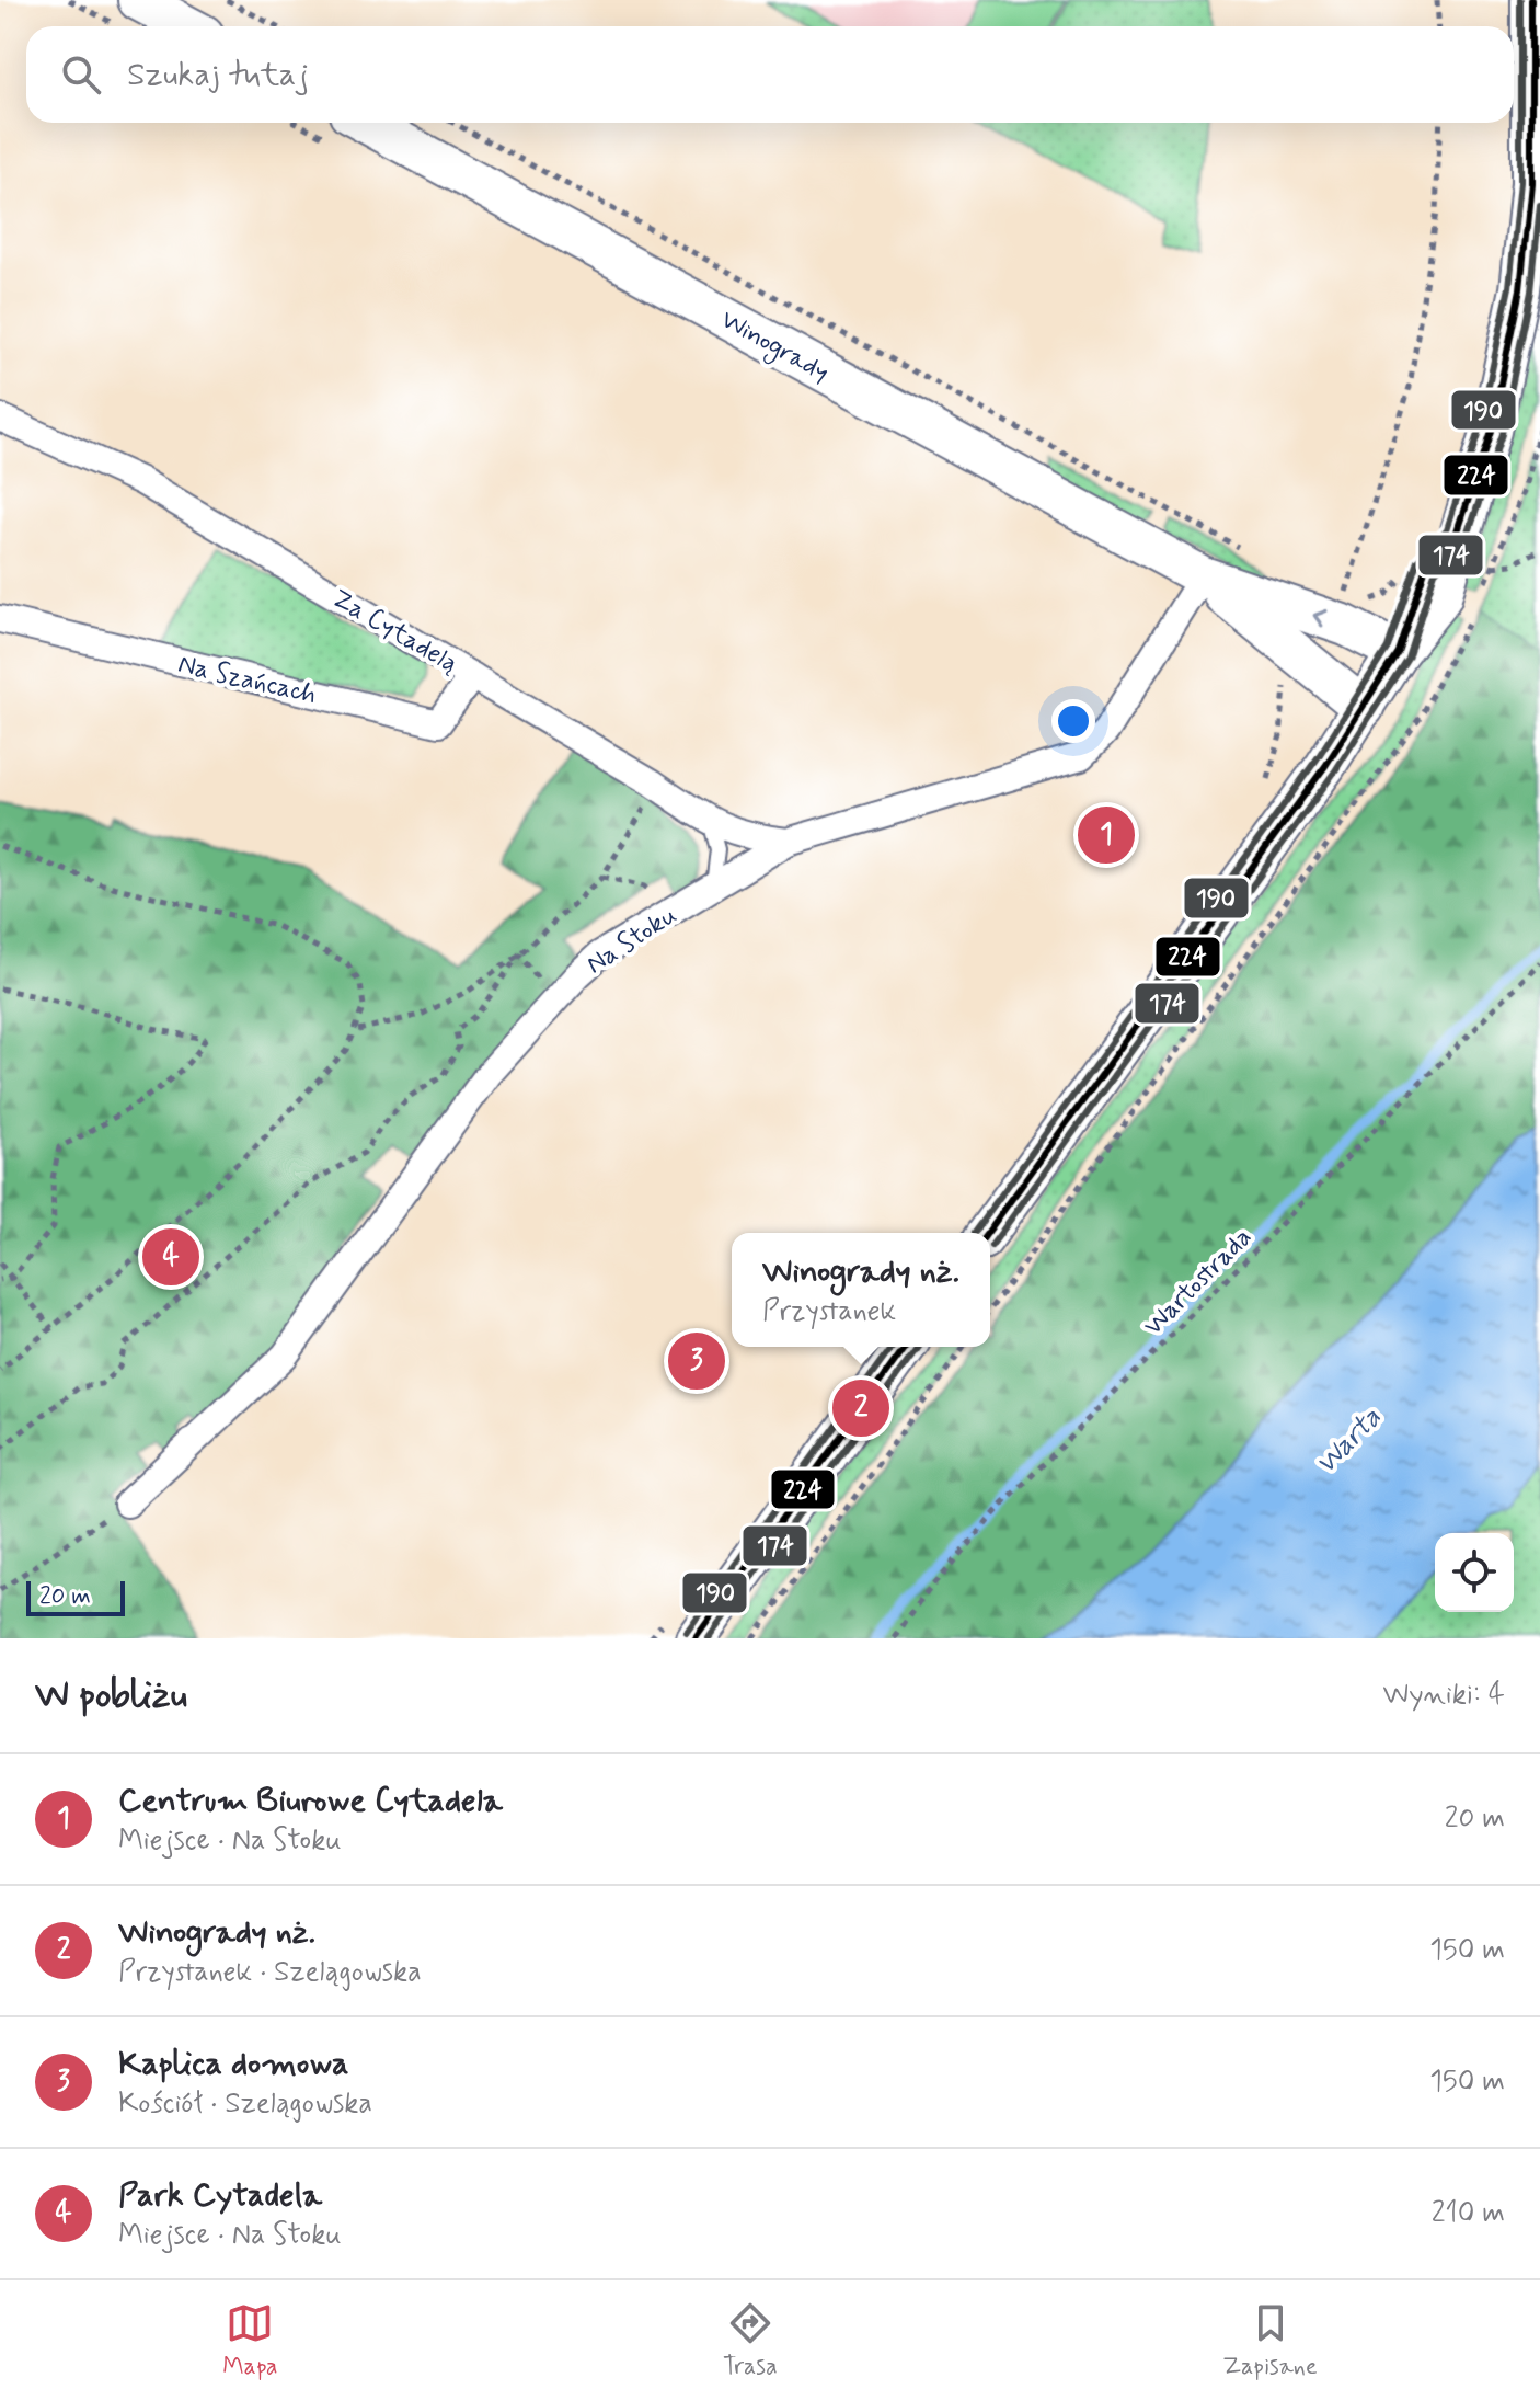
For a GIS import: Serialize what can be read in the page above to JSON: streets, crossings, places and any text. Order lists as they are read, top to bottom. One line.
{"streets":{"street":["Winogrady","Za Cytadelą","Na Szańcach","Na Stoku"],"path":["Wartostrada"]},"crossings":[["Winogrady","Na Stoku"],["Za Cytadelą","Na Szańcach"],["Za Cytadelą","Na Stoku"]],"water":["Warta"],"lines":["transit line 224","transit line 190","transit line 174"],"scale_bar":"20 m","page":{"search":"Szukaj tutaj","pins":["1","4","3","2"],"popup":["Winogrady nż.","Przystanek"],"scale":"20 m","heading":["W pobliżu","Wyniki: 4"],"list":[{"mark":"1","name":"Centrum Biurowe Cytadela","note":"Miejsce · Na Stoku","value":"20 m"},{"mark":"2","name":"Winogrady nż.","note":"Przystanek · Szelągowska","value":"150 m"},{"mark":"3","name":"Kaplica domowa","note":"Kościół · Szelągowska","value":"150 m"},{"mark":"4","name":"Park Cytadela","note":"Miejsce · Na Stoku","value":"210 m"}],"nav":["Mapa","Trasa","Zapisane"]}}
